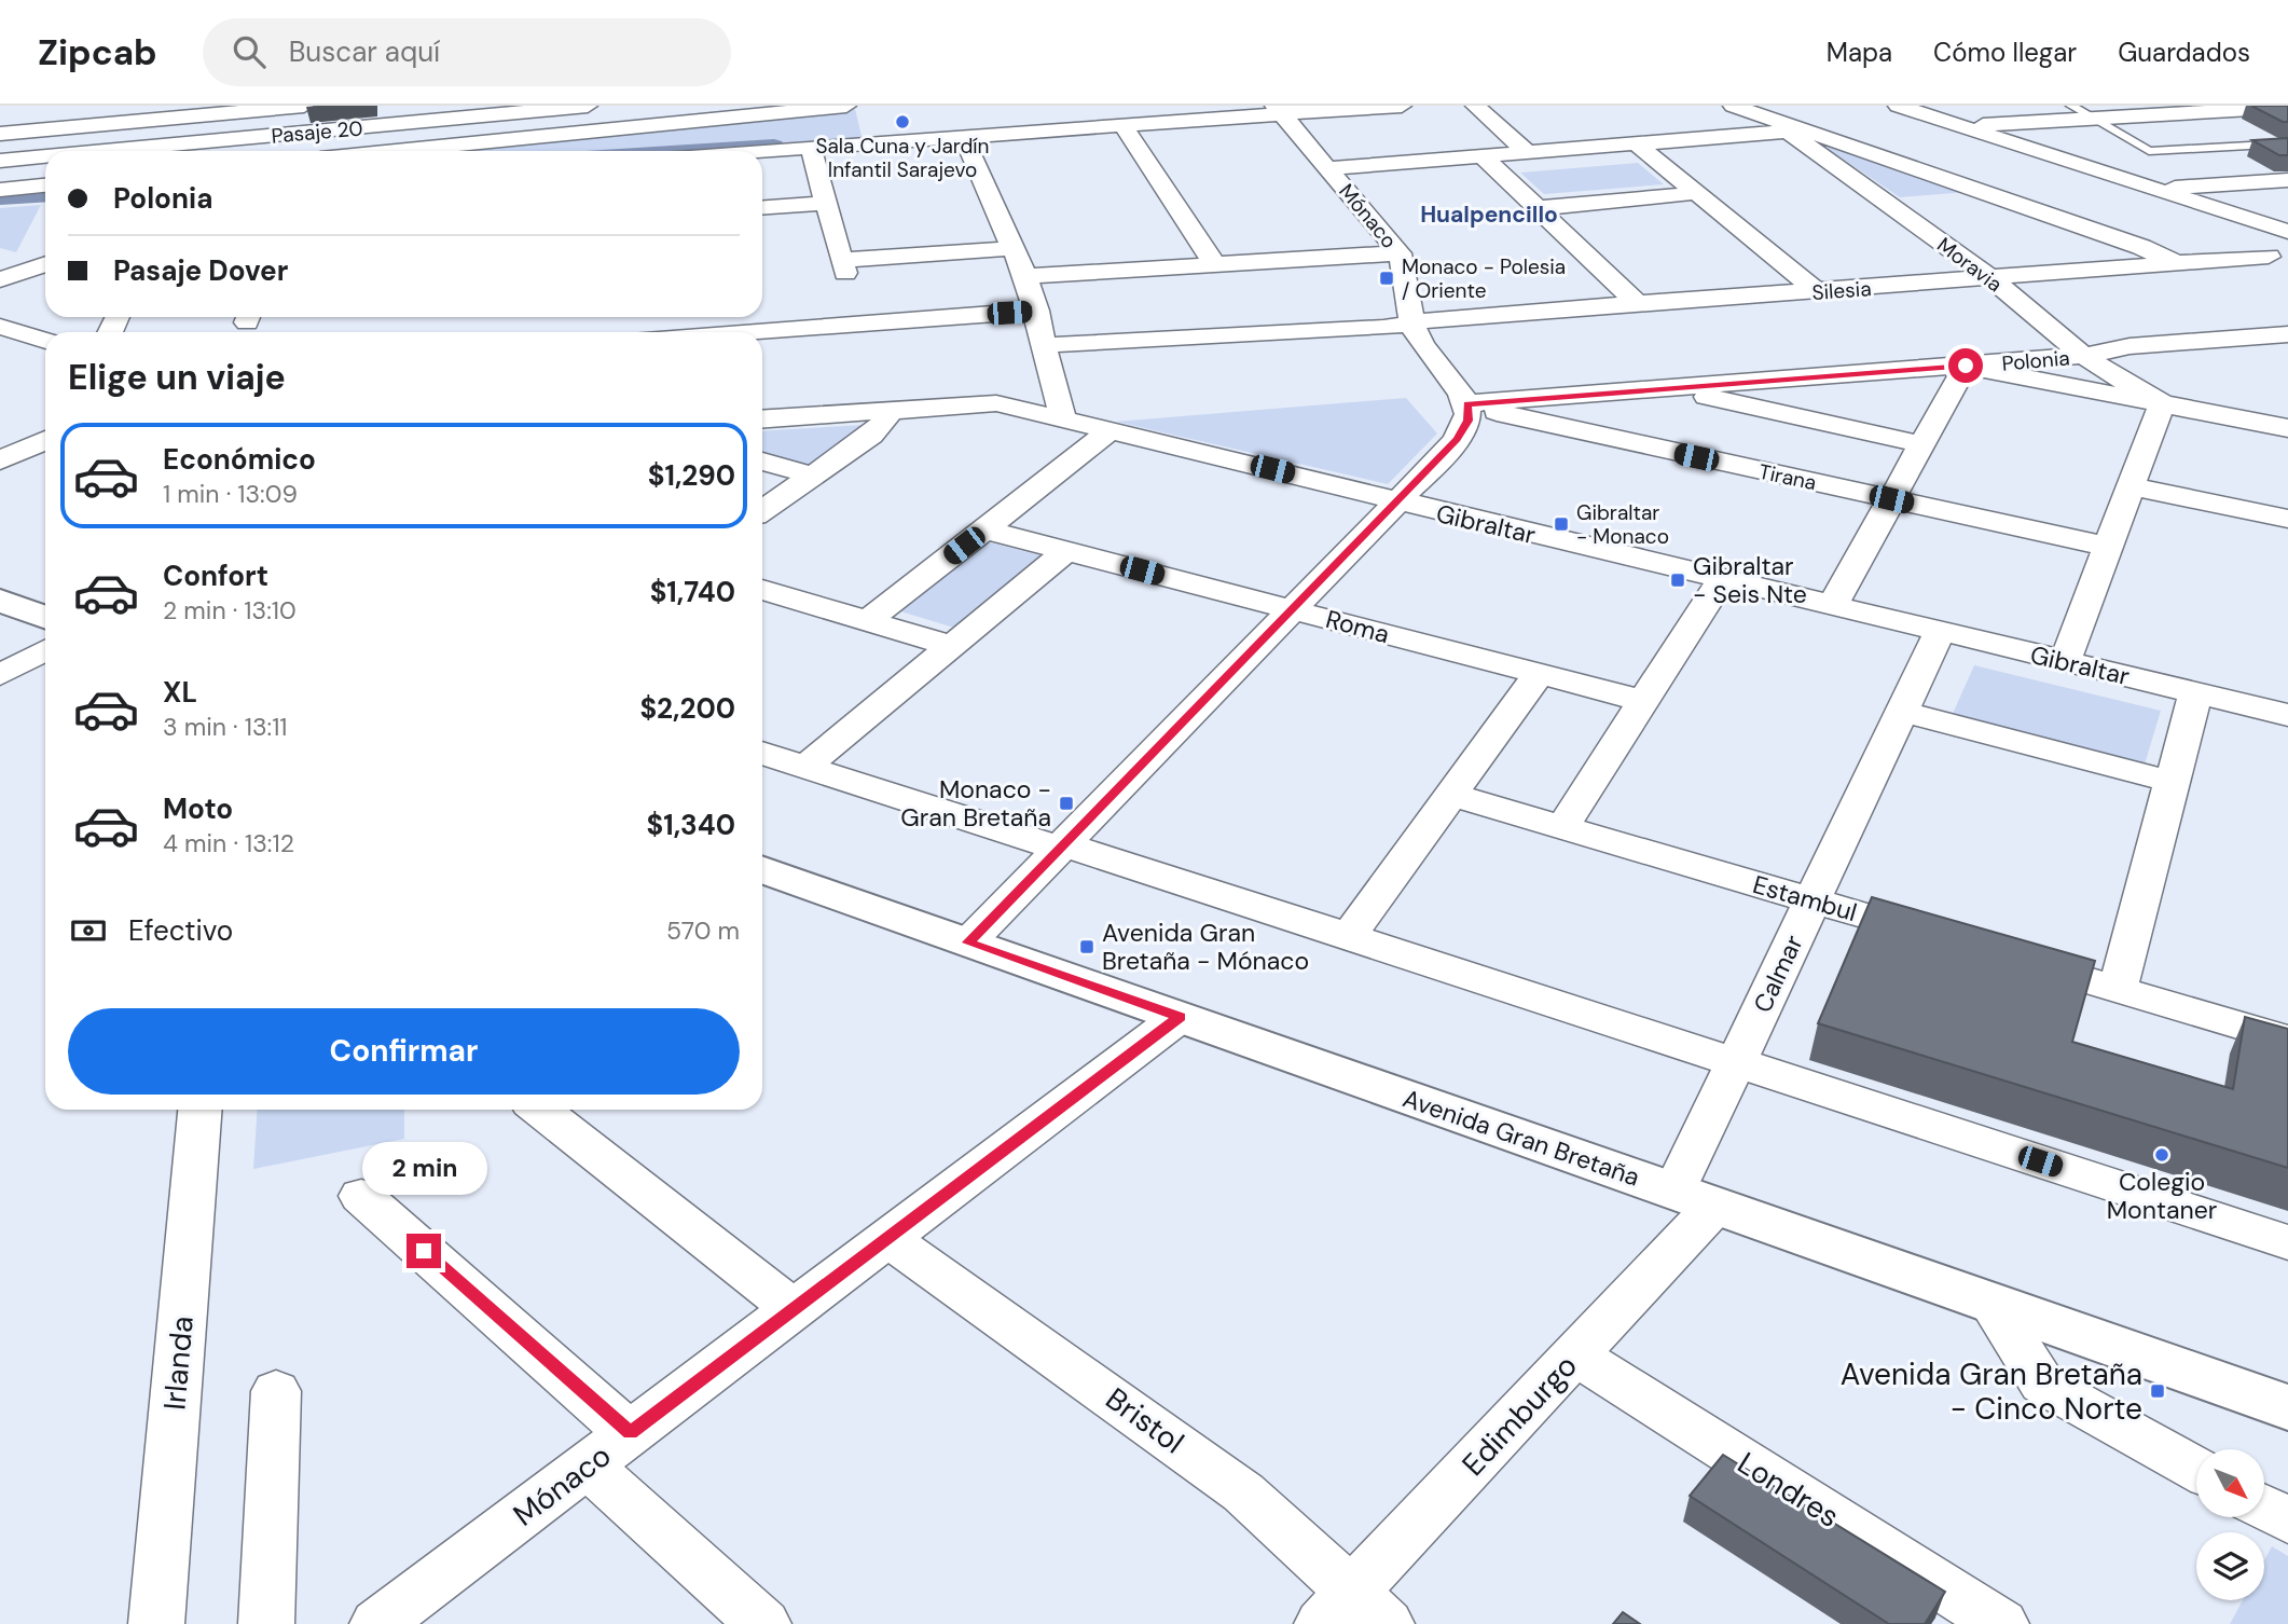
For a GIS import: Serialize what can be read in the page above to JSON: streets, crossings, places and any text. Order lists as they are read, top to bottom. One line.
{"streets":{"main road":["Avenida Gran Bretaña"],"street":["Pasaje 20","Mónaco","Moravia","Silesia","Polonia","Tirana","Gibraltar","Roma","Estambul","Calmar","Irlanda","Edimburgo","Bristol","Londres"]},"crossings":[["Mónaco","Silesia"],["Mónaco","Polonia"],["Mónaco","Tirana"],["Mónaco","Avenida Gran Bretaña"],["Mónaco","Bristol"],["Moravia","Silesia"],["Moravia","Polonia"],["Polonia","Tirana"],["Gibraltar","Calmar"],["Estambul","Calmar"],["Calmar","Avenida Gran Bretaña"],["Calmar","Edimburgo"],["Avenida Gran Bretaña","Edimburgo"],["Edimburgo","Bristol"],["Edimburgo","Londres"]],"districts":["Hualpencillo"],"places":{"other":["Sala Cuna y Jardín Infantil Sarajevo","Colegio Montaner"],"transit":["Monaco - Polesia / Oriente","Gibraltar - Monaco","Gibraltar - Seis Nte","Monaco - Gran Bretaña","Avenida Gran Bretaña - Mónaco","Avenida Gran Bretaña - Cinco Norte"]},"north":"bottom right","page":{"header":"Zipcab","search":"Buscar aquí","nav":["Mapa","Cómo llegar","Guardados"],"banner":["Polonia","Pasaje Dover"],"heading":"Elige un viaje","list":[{"name":"Económico","note":"1 min · 13:09","value":"$1,290"},{"name":"Confort","note":"2 min · 13:10","value":"$1,740"},{"name":"XL","note":"3 min · 13:11","value":"$2,200"},{"name":"Moto","note":"4 min · 13:12","value":"$1,340"}],"pay":["Efectivo","570 m"],"buttons":"Confirmar","bubble":"2 min"}}
